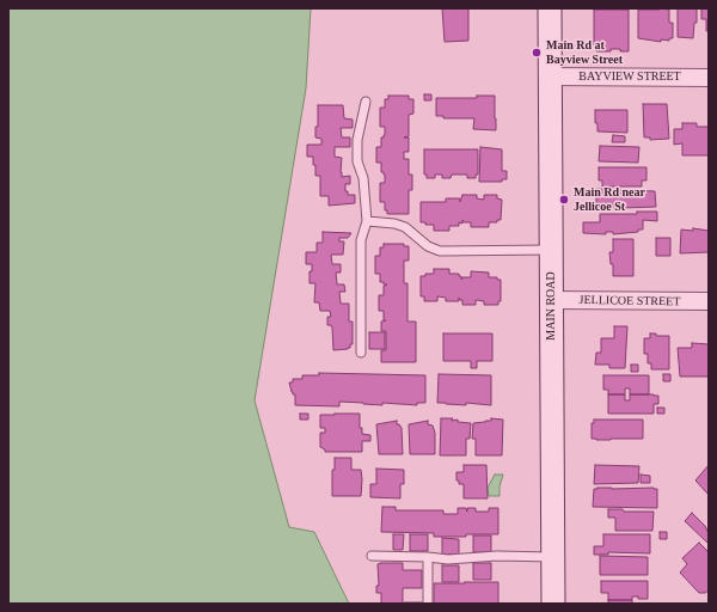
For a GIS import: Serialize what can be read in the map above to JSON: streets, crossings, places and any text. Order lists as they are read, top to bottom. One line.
{"streets":{"main road":["MAIN ROAD"],"street":["BAYVIEW STREET","JELLICOE STREET"]},"crossings":[["BAYVIEW STREET","MAIN ROAD"],["JELLICOE STREET","MAIN ROAD"]],"places":["Main Rd at Bayview Street","Main Rd near Jellicoe St"]}
